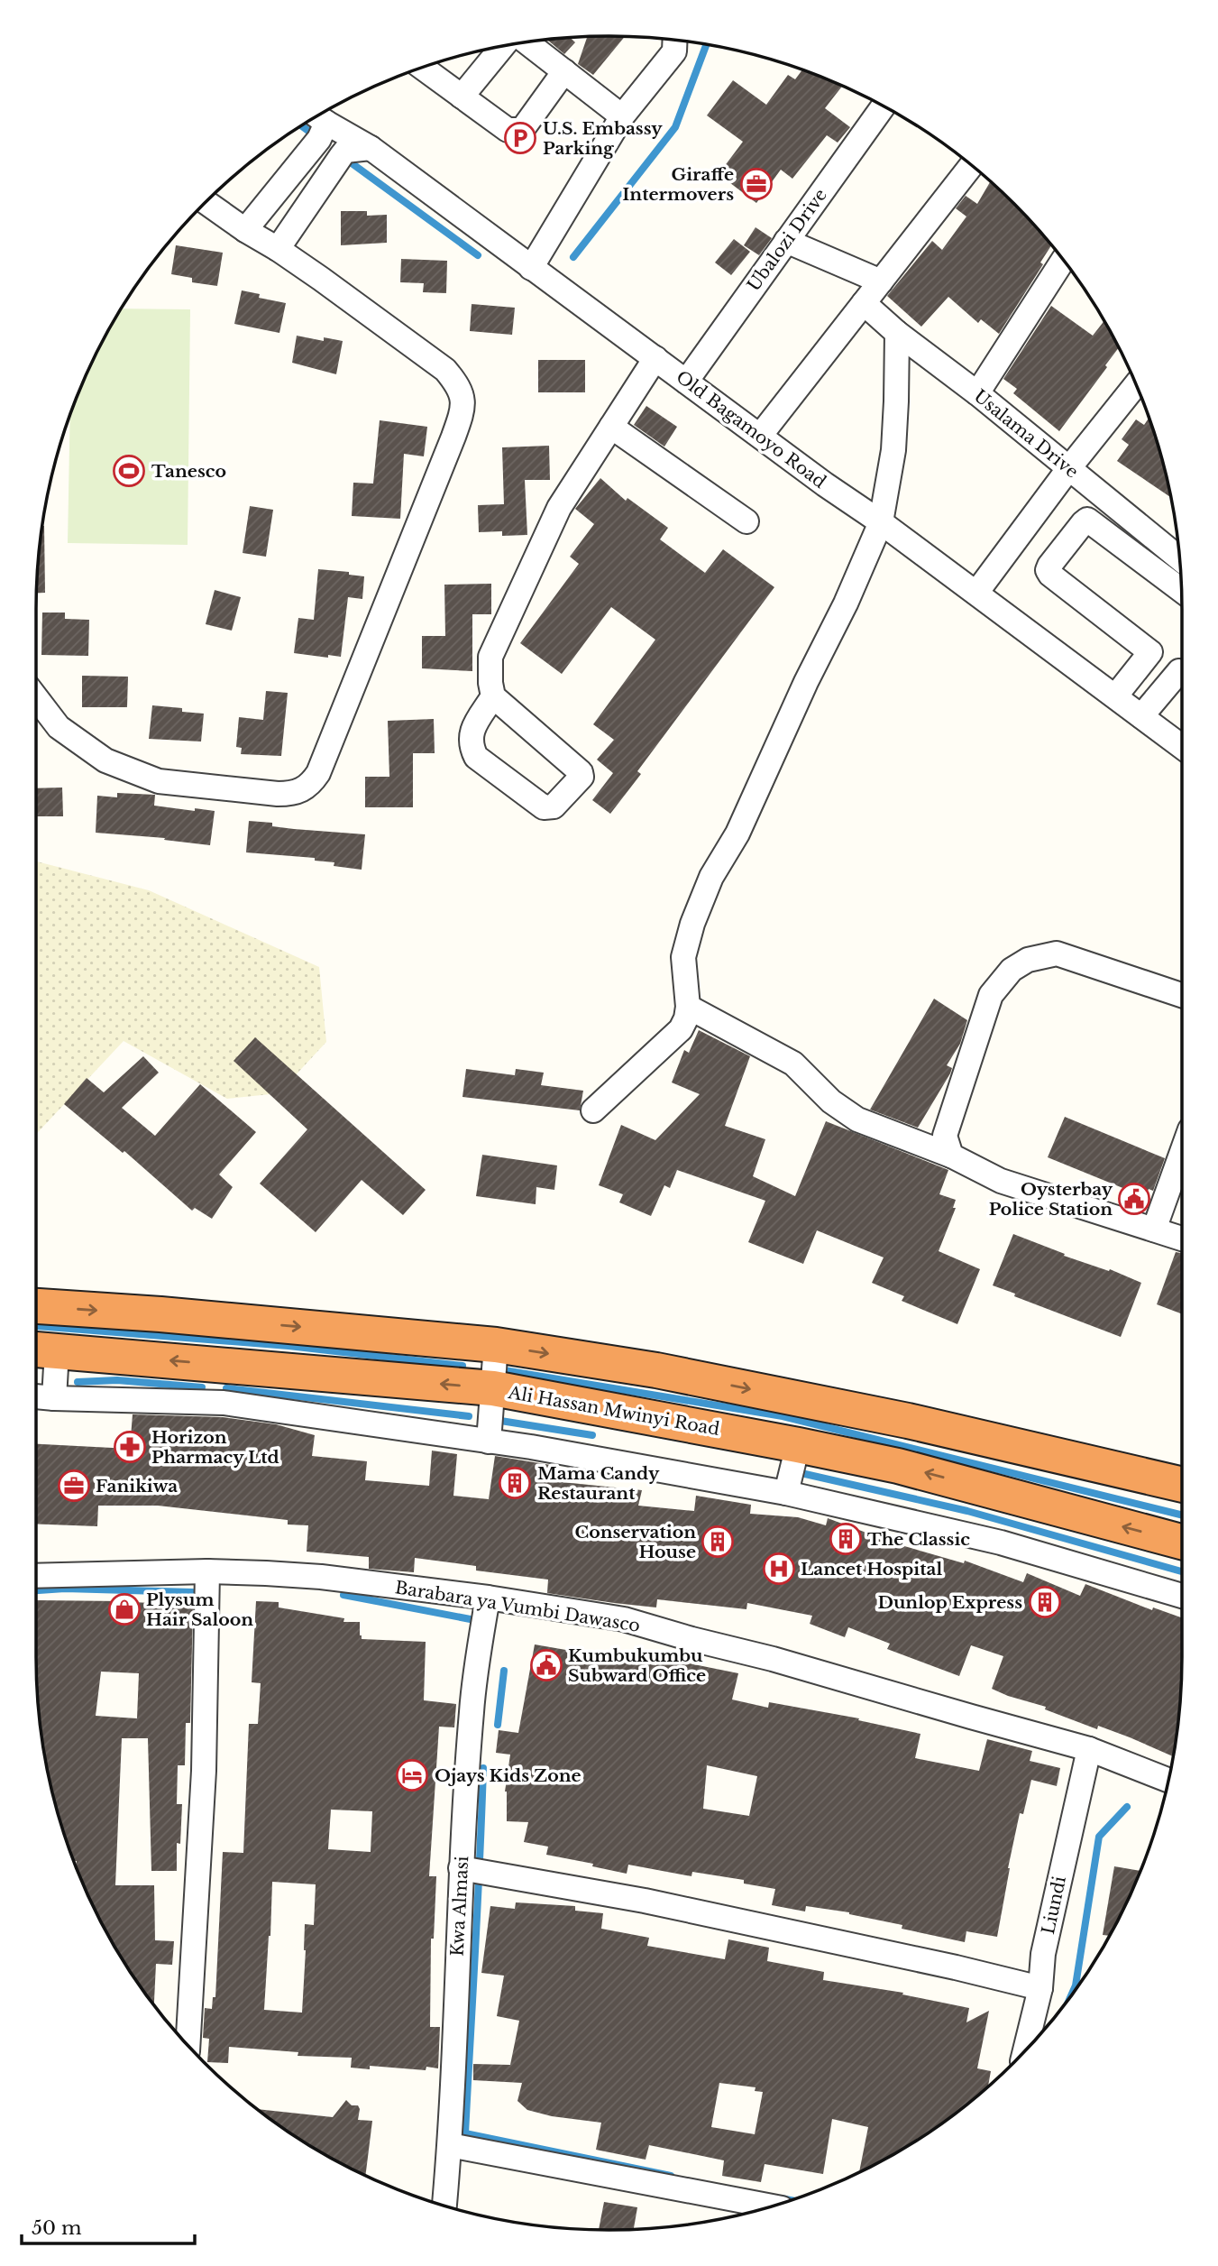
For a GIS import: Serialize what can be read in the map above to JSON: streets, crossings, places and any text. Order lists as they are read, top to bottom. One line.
{"streets":{"highway":["Ali Hassan Mwinyi Road"],"street":["Ubalozi Drive","Old Bagamoyo Road","Usalama Drive","Barabara ya Vumbi Dawasco","Liundi","Kwa Almasi"]},"crossings":[["Ubalozi Drive","Old Bagamoyo Road"],["Barabara ya Vumbi Dawasco","Liundi"],["Barabara ya Vumbi Dawasco","Kwa Almasi"]],"places":{"parking":["U.S. Embassy Parking"],"office":["Giraffe Intermovers","Fanikiwa"],"sports":["Tanesco"],"public building":["Oysterbay Police Station","Kumbukumbu Subward Office"],"pharmacy":["Horizon Pharmacy Ltd"],"building":["Mama Candy Restaurant","The Classic","Conservation House","Dunlop Express"],"hospital":["Lancet Hospital"],"shop":["Plysum Hair Saloon"],"hotel":["Ojays Kids Zone"]},"scale_bar":"50 m"}
